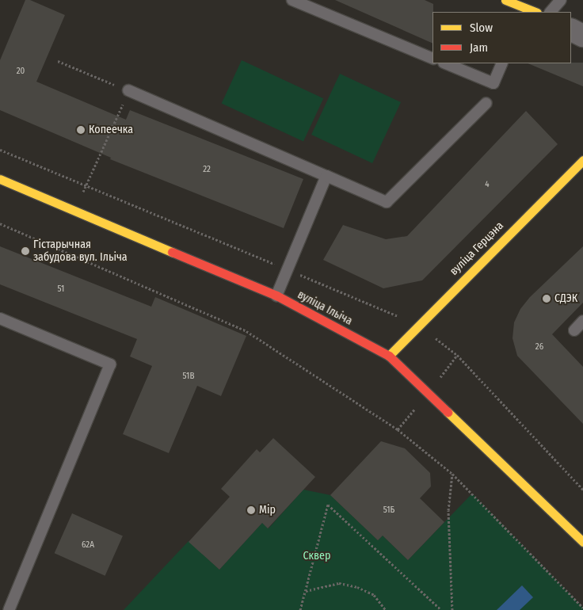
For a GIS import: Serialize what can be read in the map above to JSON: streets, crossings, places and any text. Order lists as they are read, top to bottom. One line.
{"streets":{"main road":["вуліца Герцэна","вуліца Ільіча"]},"crossings":[["вуліца Герцэна","вуліца Ільіча"]],"parks":["Сквер"],"places":["Копеечка","Гістарычная забудова вул. Ільіча","СДЭК","Мір"],"house_numbers":["20","22","4","51","26","51В","51Б","62А"],"legend":["Slow","Jam"]}
